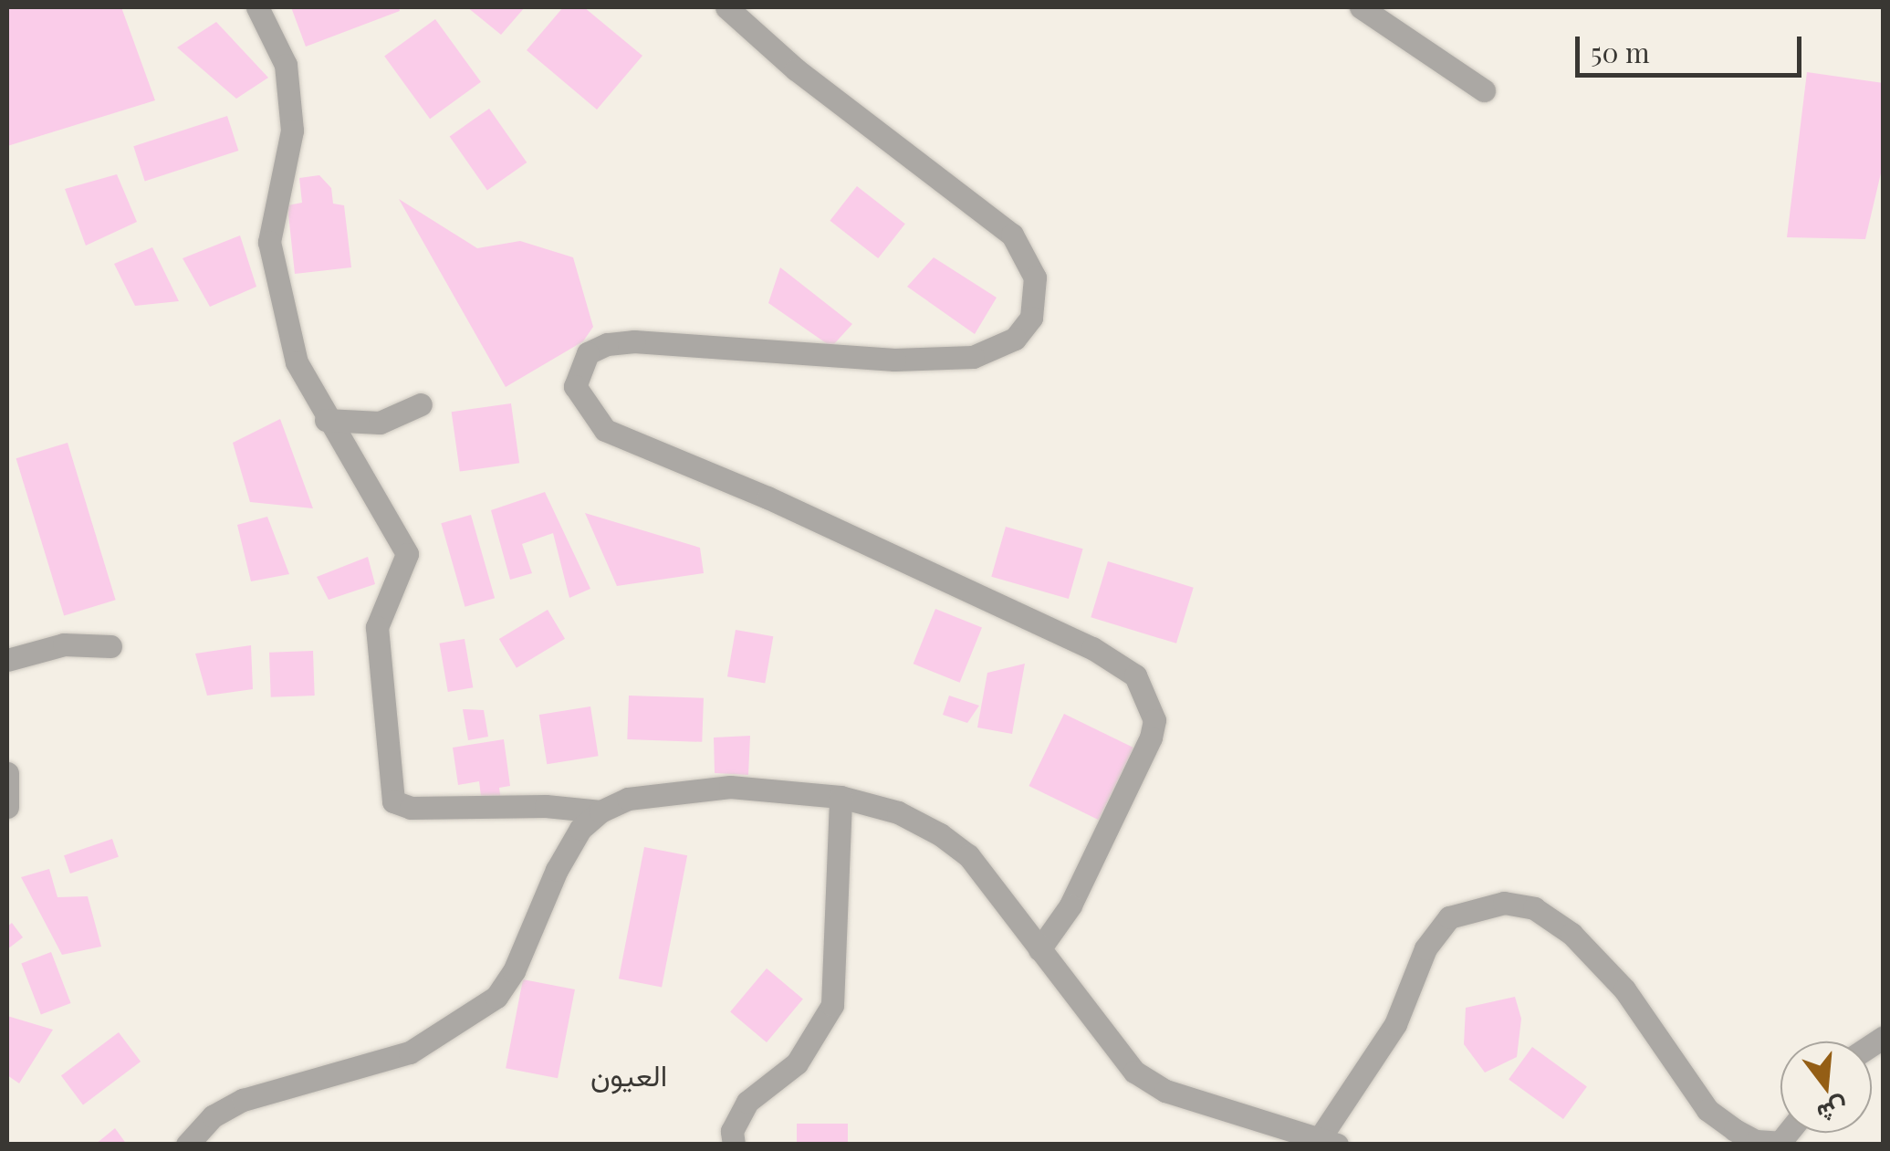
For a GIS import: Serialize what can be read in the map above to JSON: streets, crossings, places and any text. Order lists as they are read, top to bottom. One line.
{"districts":["العيون"],"scale_bar":"50 m","north":"bottom"}
